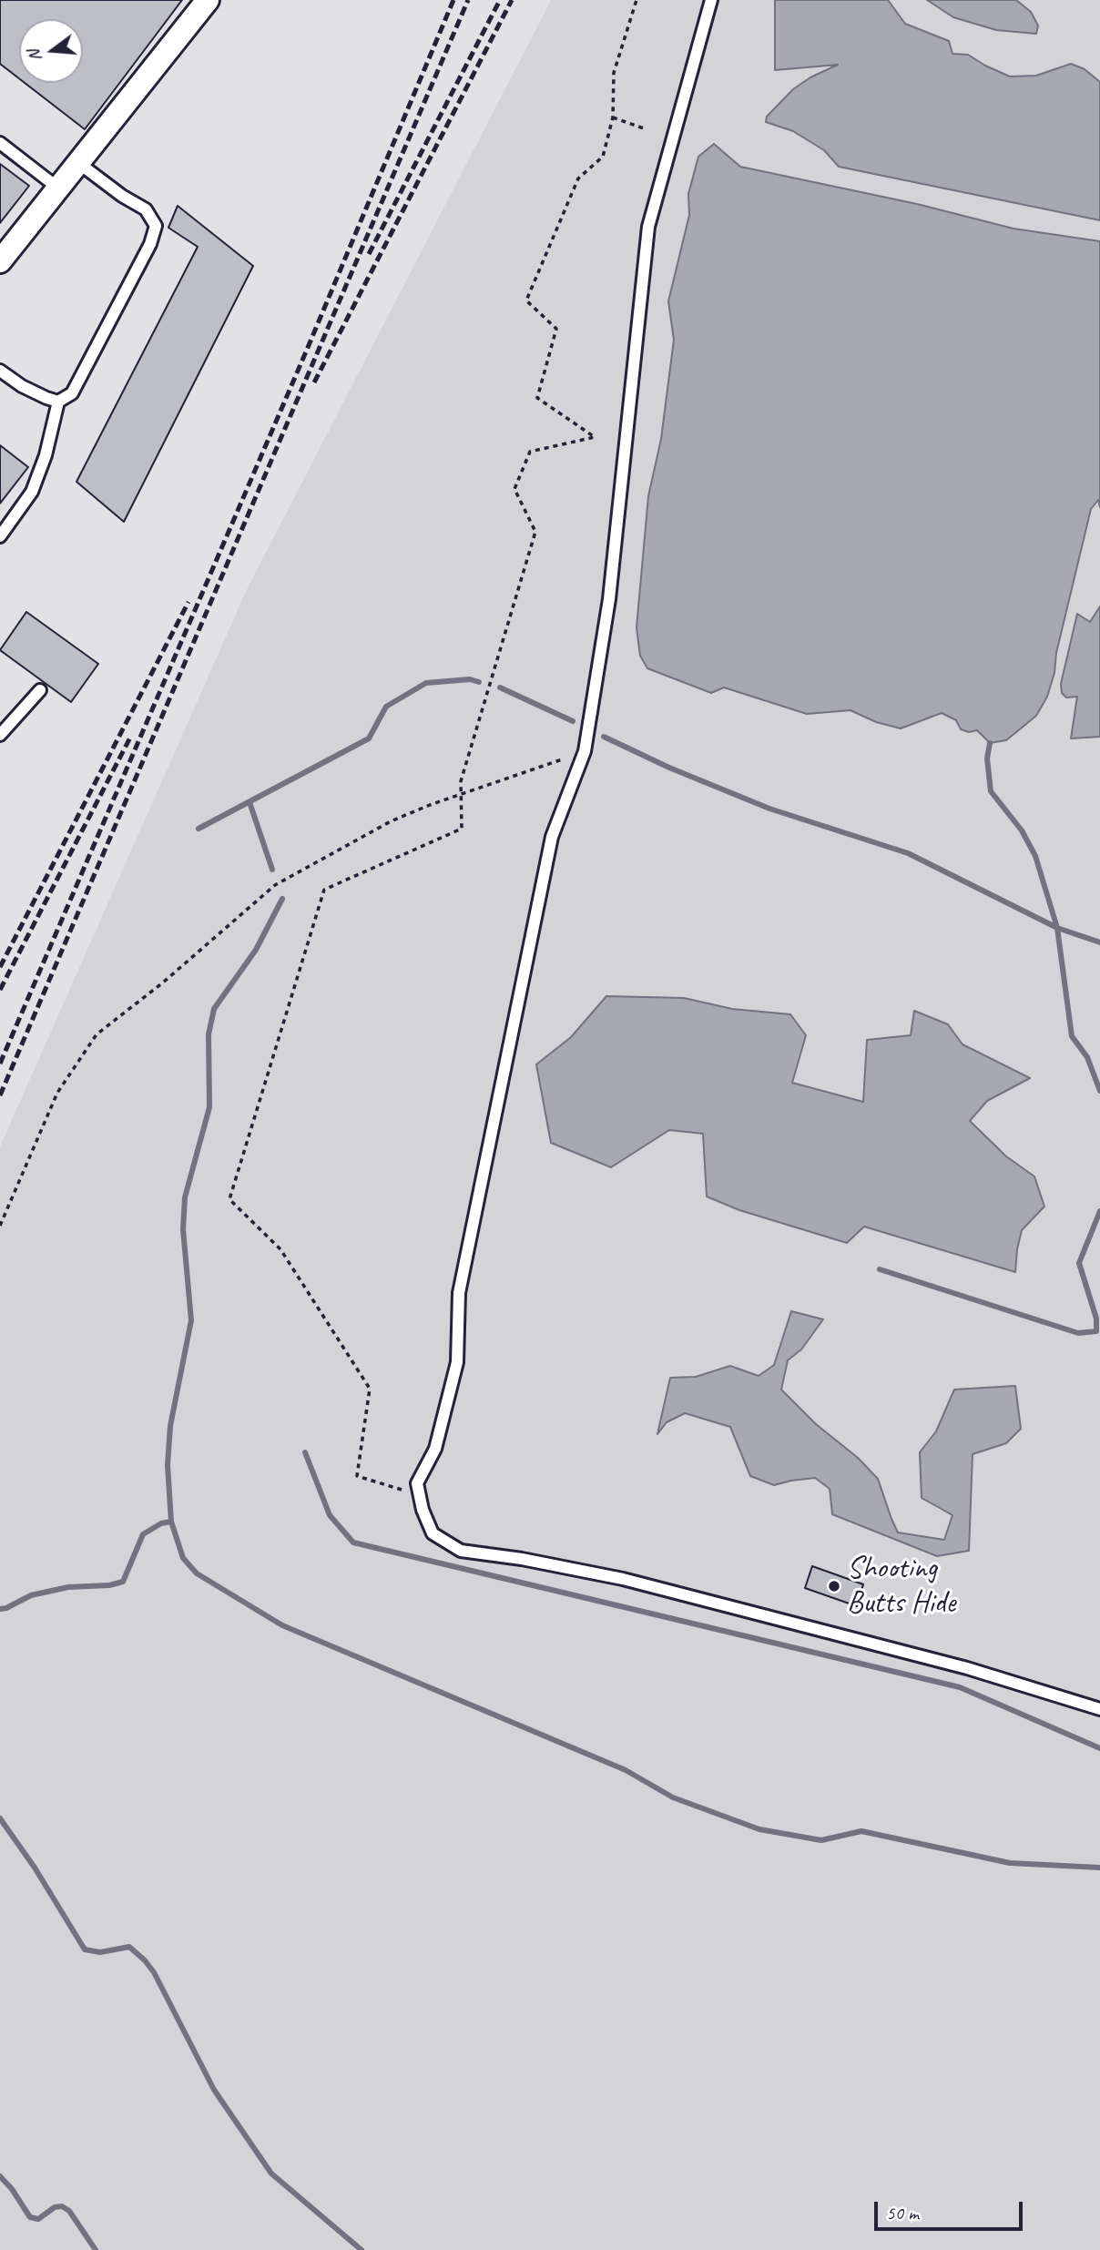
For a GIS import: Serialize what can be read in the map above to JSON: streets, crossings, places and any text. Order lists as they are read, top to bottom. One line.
{"places":["Shooting Butts Hide"],"scale_bar":"50 m","north":"left"}
